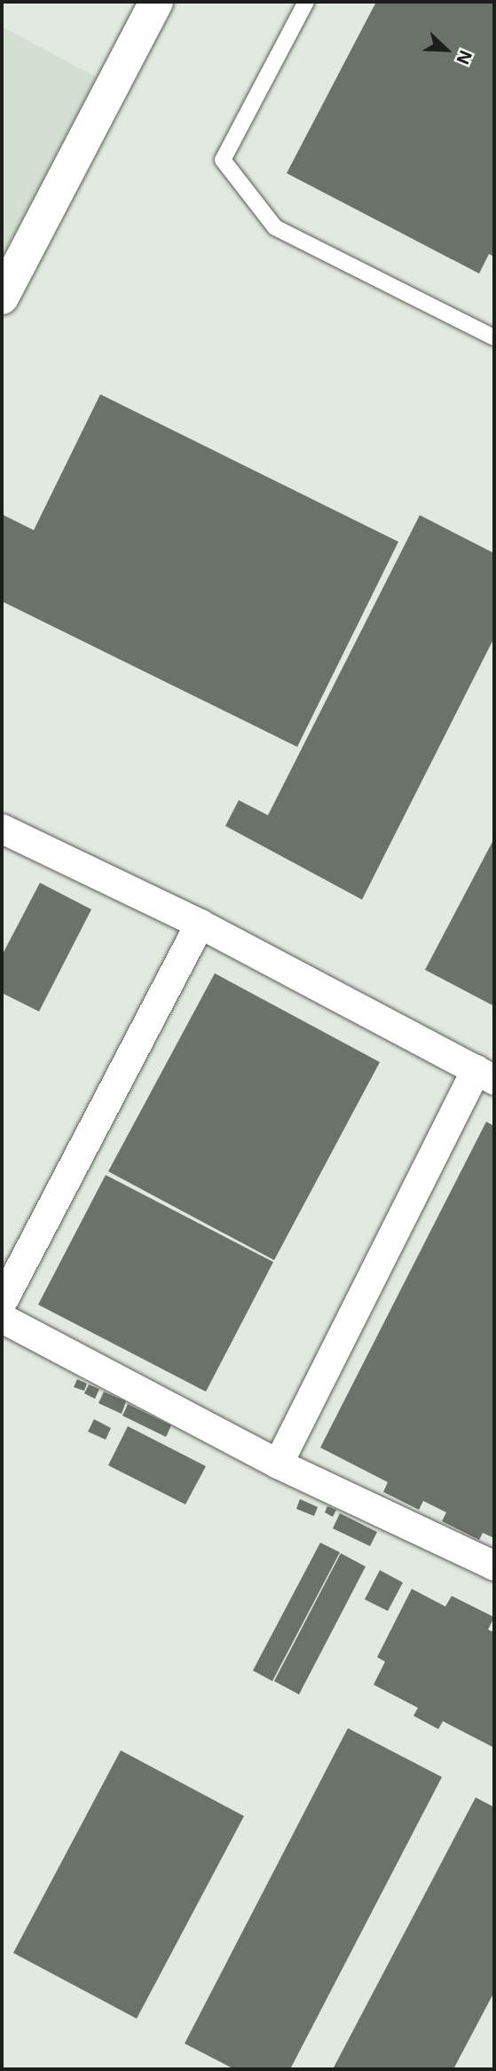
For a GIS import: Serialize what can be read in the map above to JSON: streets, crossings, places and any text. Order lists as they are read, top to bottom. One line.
{"north":"bottom right"}
